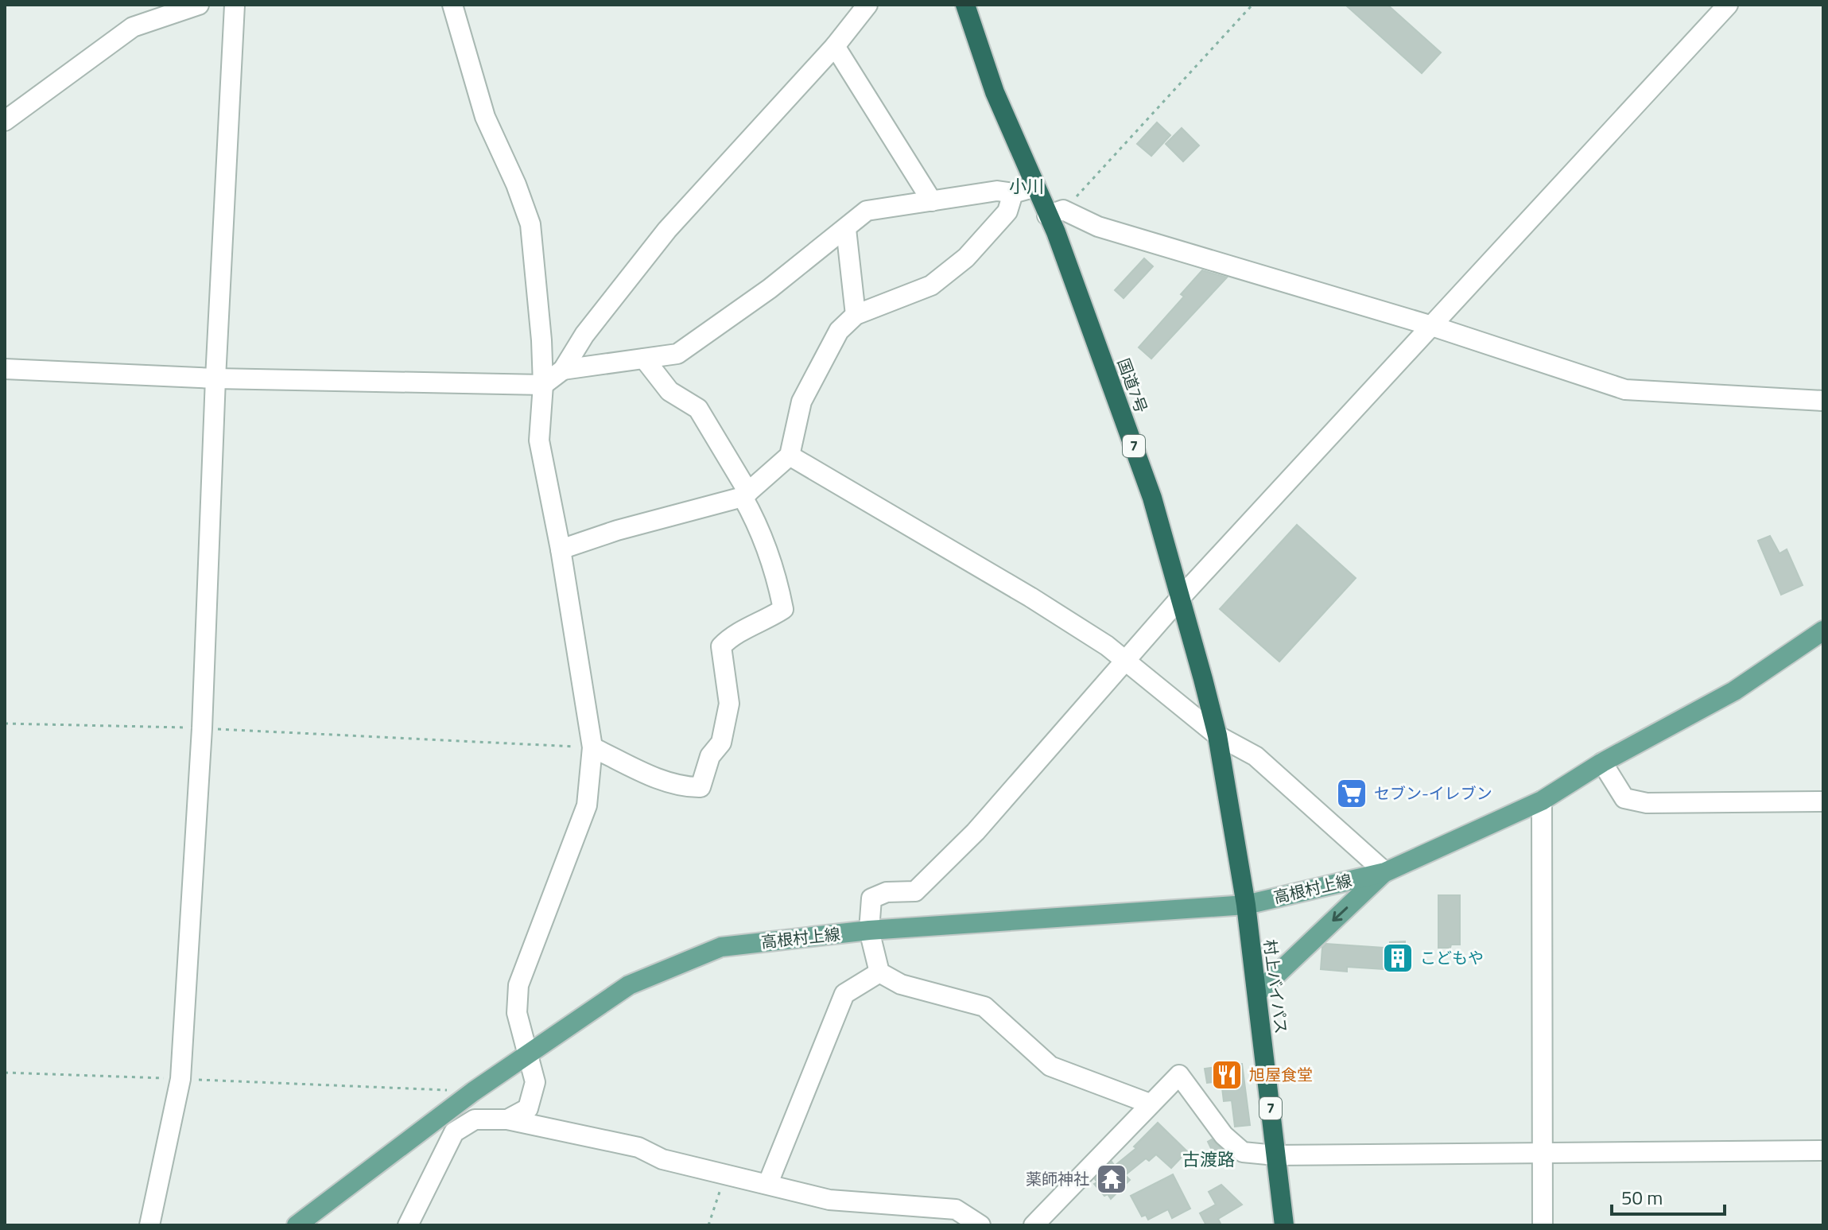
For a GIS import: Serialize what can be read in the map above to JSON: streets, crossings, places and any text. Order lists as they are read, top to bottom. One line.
{"streets":{"highway":["国道7号","7","村上バイパス"],"main road":["高根村上線"]},"crossings":[["国道7号","高根村上線"],["国道7号","村上バイパス"],["高根村上線","村上バイパス"]],"districts":["小川","古渡路"],"places":{"supermarket":["セブン-イレブン"],"building":["こどもや"],"restaurant":["旭屋食堂"],"temple":["薬師神社"]},"scale_bar":"50 m"}
